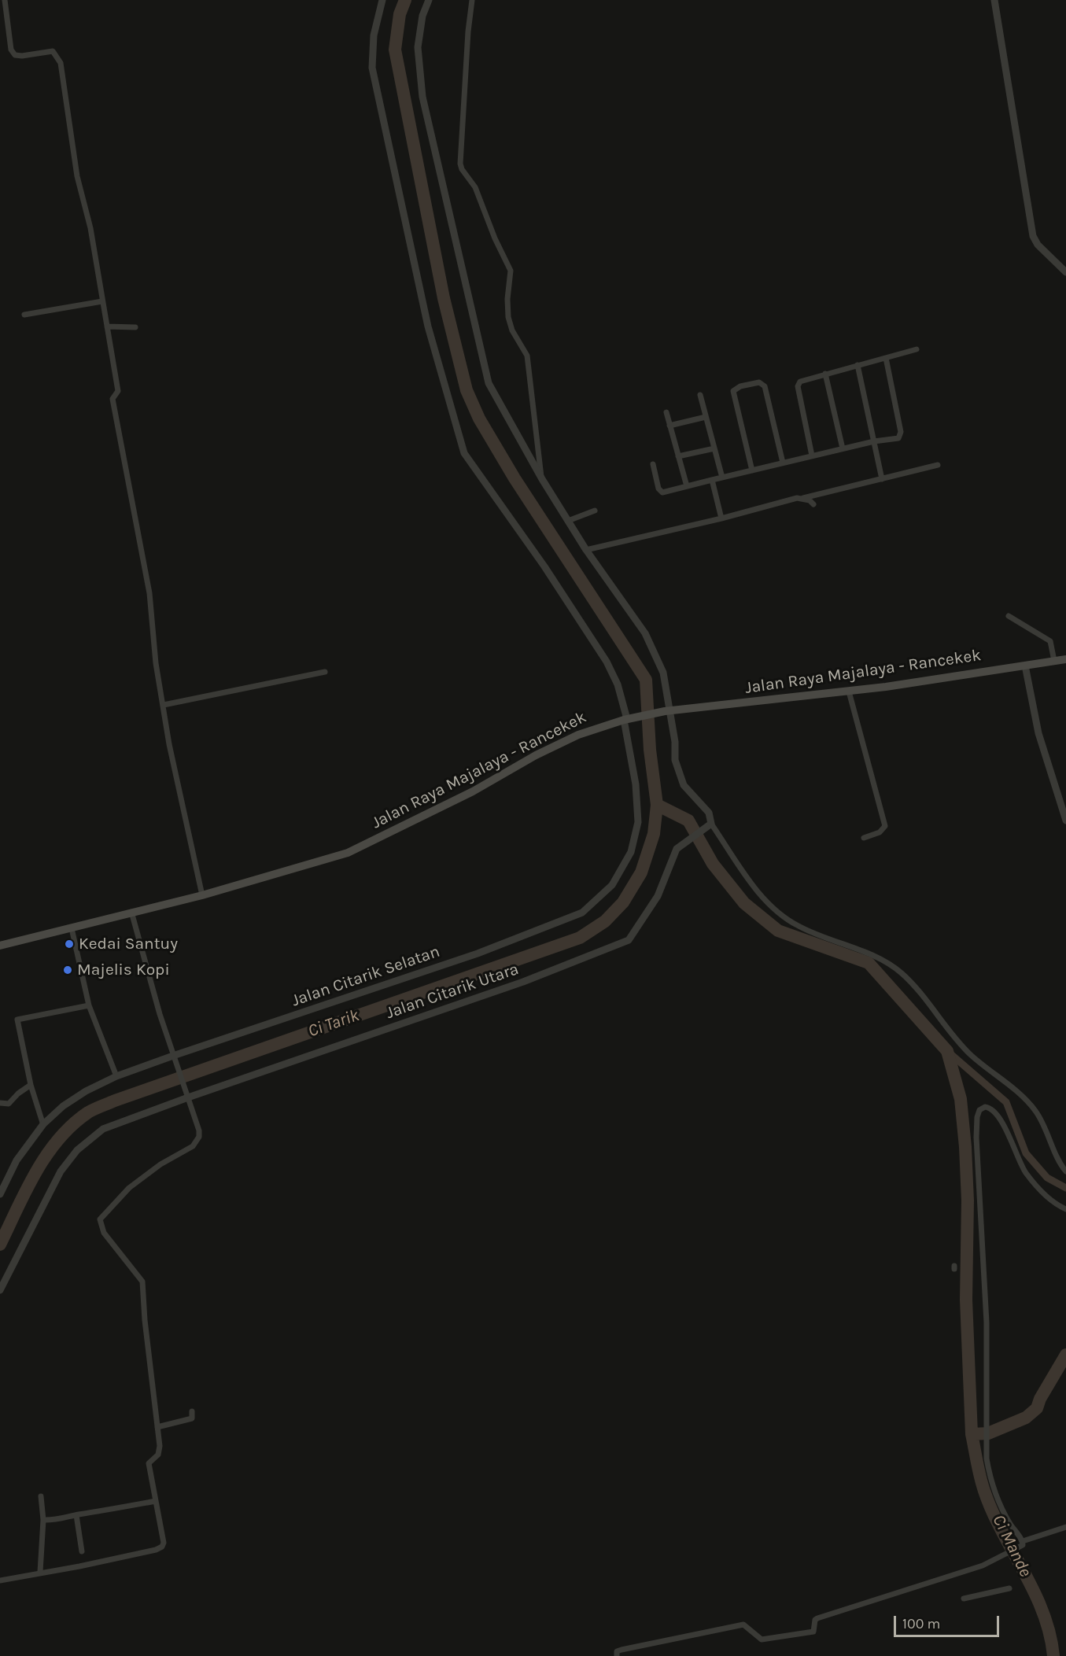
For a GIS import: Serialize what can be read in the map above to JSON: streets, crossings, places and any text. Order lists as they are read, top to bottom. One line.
{"streets":{"main road":["Jalan Raya Majalaya - Rancekek"],"street":["Jalan Citarik Selatan","Jalan Citarik Utara"]},"crossings":[["Jalan Raya Majalaya - Rancekek","Jalan Citarik Selatan"]],"water":["Ci Tarik","Ci Mande"],"places":["Kedai Santuy","Majelis Kopi"],"scale_bar":"100 m"}
